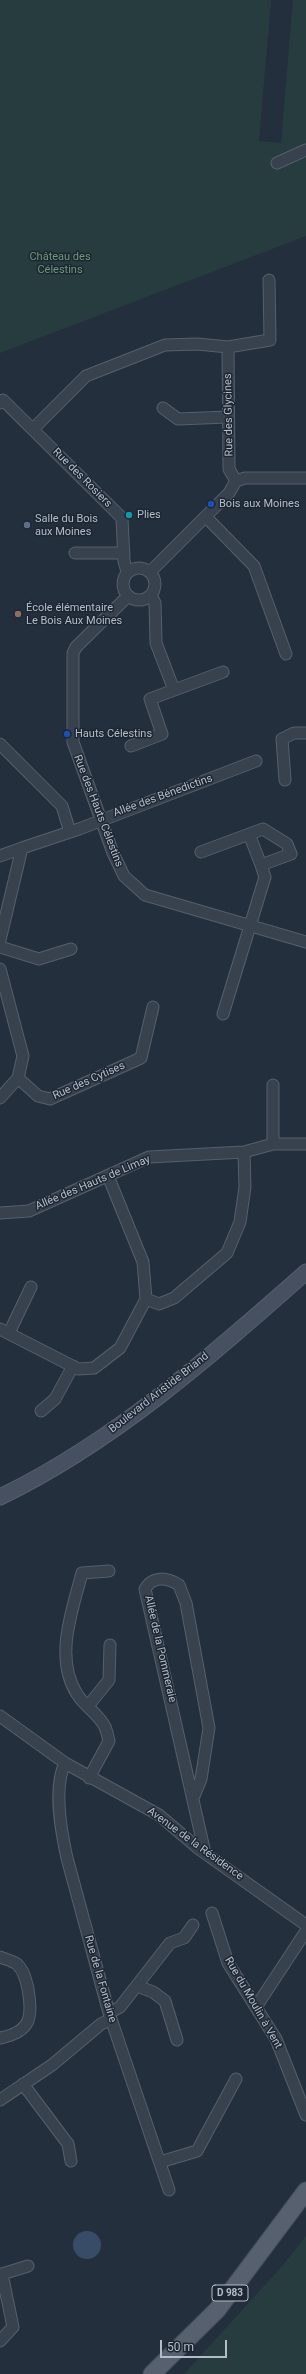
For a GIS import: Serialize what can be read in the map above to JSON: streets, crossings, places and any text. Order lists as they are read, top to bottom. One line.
{"streets":{"main road":["Boulevard Aristide Briand","D 983"],"street":["Rue des Glycines","Rue des Rosiers","Allée des Bénedictins","Rue des Hauts Célestins","Rue des Cytises","Allée des Hauts de Limay","Allée de la Pommeraie","Avenue de la Résidence","Rue de la Fontaine","Rue du Moulin à Vent"]},"crossings":[["Rue des Rosiers","Rue des Hauts Célestins"],["Allée des Bénedictins","Rue des Hauts Célestins"],["Allée de la Pommeraie","Avenue de la Résidence"],["Avenue de la Résidence","Rue de la Fontaine"]],"parks":["Château des Célestins"],"places":["Bois aux Moines","Plies","Salle du Bois aux Moines","École élémentaire Le Bois Aux Moines","Hauts Célestins"],"scale_bar":"50 m"}
